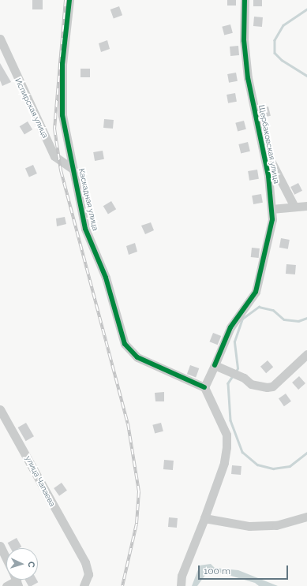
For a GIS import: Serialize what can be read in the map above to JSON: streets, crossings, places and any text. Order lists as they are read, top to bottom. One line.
{"streets":{"street":["Испирская улица","Щербаковская улица","Каскадная улица","улица Чапаева"]},"crossings":[["Испирская улица","Каскадная улица"],["Щербаковская улица","Каскадная улица"]],"scale_bar":"100 m","north":"right"}
